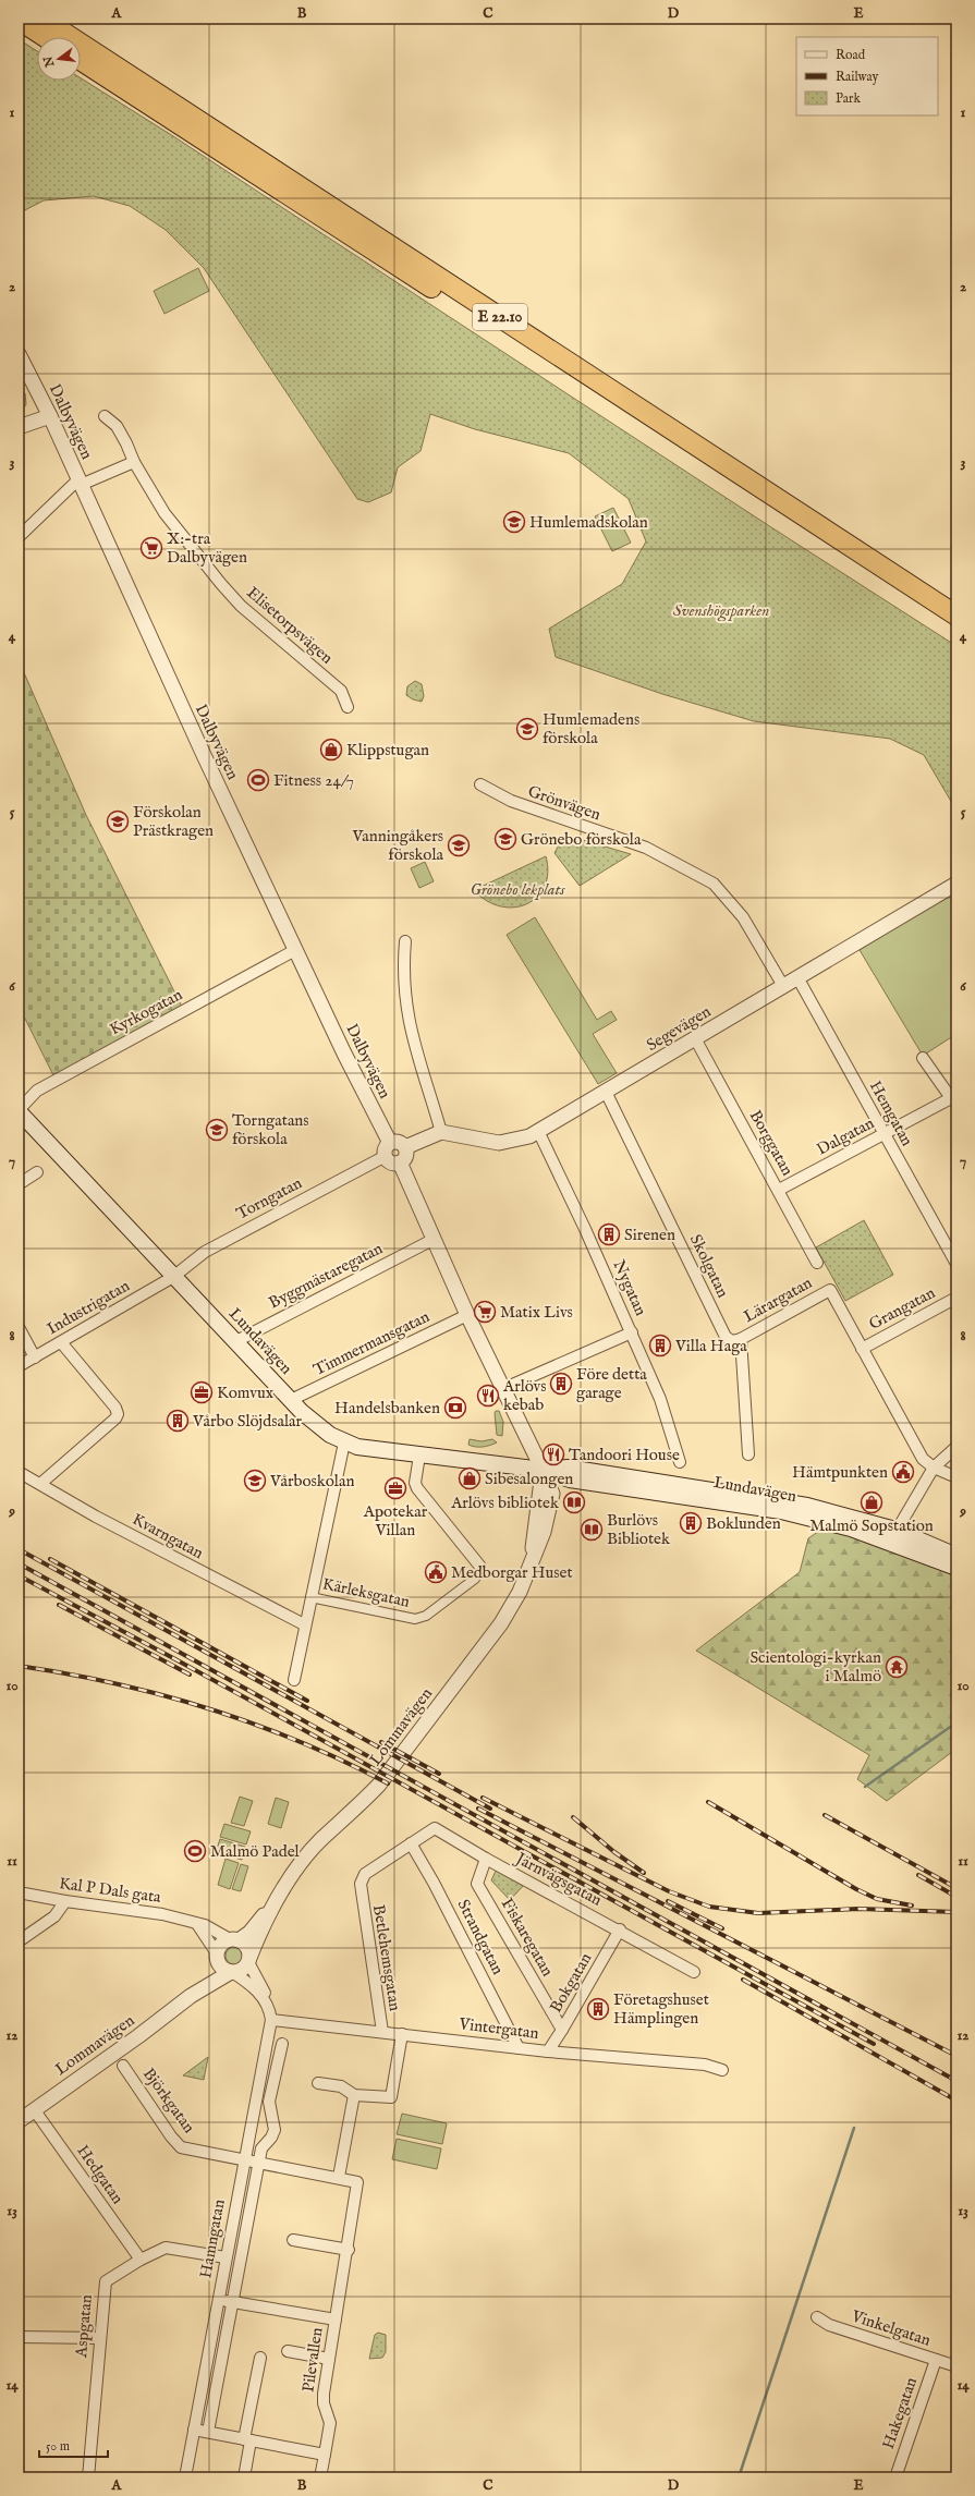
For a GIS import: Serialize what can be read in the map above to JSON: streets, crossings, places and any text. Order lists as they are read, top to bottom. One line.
{"streets":{"highway":["E 22.10"],"main road":["Lundavägen"],"street":["Dalbyvägen","Elisetorpsvägen","Grönvägen","Kyrkogatan","Segevägen","Hemgatan","Dalgatan","Borggatan","Torngatan","Skolgatan","Byggmästaregatan","Nygatan","Lärargatan","Industrigatan","Grangatan","Timmermansgatan","Kvarngatan","Kärleksgatan","Lommavägen","Järnvägsgatan","Kal P Dals gata","Strandgatan","Fiskaregatan","Betlehemsgatan","Bokgatan","Vintergatan","Björkgatan","Hedgatan","Hamngatan","Aspgatan","Vinkelgatan","Pilevallen","Hakegatan"]},"crossings":[["Dalbyvägen","Kyrkogatan"],["Dalbyvägen","Torngatan"],["Grönvägen","Segevägen"],["Kyrkogatan","Lundavägen"],["Segevägen","Hemgatan"],["Segevägen","Borggatan"],["Segevägen","Skolgatan"],["Segevägen","Nygatan"],["Hemgatan","Dalgatan"],["Dalgatan","Borggatan"],["Torngatan","Industrigatan"],["Torngatan","Lundavägen"],["Skolgatan","Lärargatan"],["Byggmästaregatan","Lundavägen"],["Lärargatan","Grangatan"],["Industrigatan","Lundavägen"],["Lundavägen","Timmermansgatan"],["Lundavägen","Kärleksgatan"],["Lundavägen","Lommavägen"],["Kvarngatan","Kärleksgatan"],["Lommavägen","Kal P Dals gata"],["Lommavägen","Hedgatan"],["Lommavägen","Hamngatan"],["Järnvägsgatan","Strandgatan"],["Järnvägsgatan","Fiskaregatan"],["Järnvägsgatan","Betlehemsgatan"],["Järnvägsgatan","Bokgatan"],["Kal P Dals gata","Hamngatan"],["Strandgatan","Betlehemsgatan"],["Strandgatan","Vintergatan"],["Fiskaregatan","Bokgatan"],["Betlehemsgatan","Vintergatan"],["Bokgatan","Vintergatan"],["Vintergatan","Hamngatan"],["Björkgatan","Hamngatan"],["Björkgatan","Pilevallen"],["Hedgatan","Aspgatan"],["Hamngatan","Aspgatan"],["Hamngatan","Pilevallen"],["Vinkelgatan","Hakegatan"]],"parks":["Svenshögsparken","Grönebo lekplats"],"places":{"school or university":["Humlemadskolan","Humlemadens förskola","Förskolan Prästkragen","Grönebo förskola","Vanningåkers förskola","Torngatans förskola","Vårboskolan"],"supermarket":["X:-tra Dalbyvägen","Matix Livs"],"shop":["Klippstugan","Sibesalongen","Malmö Sopstation"],"sports":["Fitness 24/7","Malmö Padel"],"building":["Sirenen","Villa Haga","Före detta garage","Vårbo Slöjdsalar","Boklunden","Företagshuset Hämplingen"],"office":["Komvux","Apotekar Villan"],"restaurant":["Arlövs kebab","Tandoori House"],"bank":["Handelsbanken"],"public building":["Hämtpunkten","Medborgar Huset"],"library":["Arlövs bibliotek","Burlövs Bibliotek"],"temple":["Scientologi-kyrkan i Malmö"]},"legend":["Road","Railway","Park"],"scale_bar":"50 m","north":"left","grid":{"columns":["A","B","C","D","E"],"rows":["1","2","3","4","5","6","7","8","9","10","11","12","13","14"]}}
